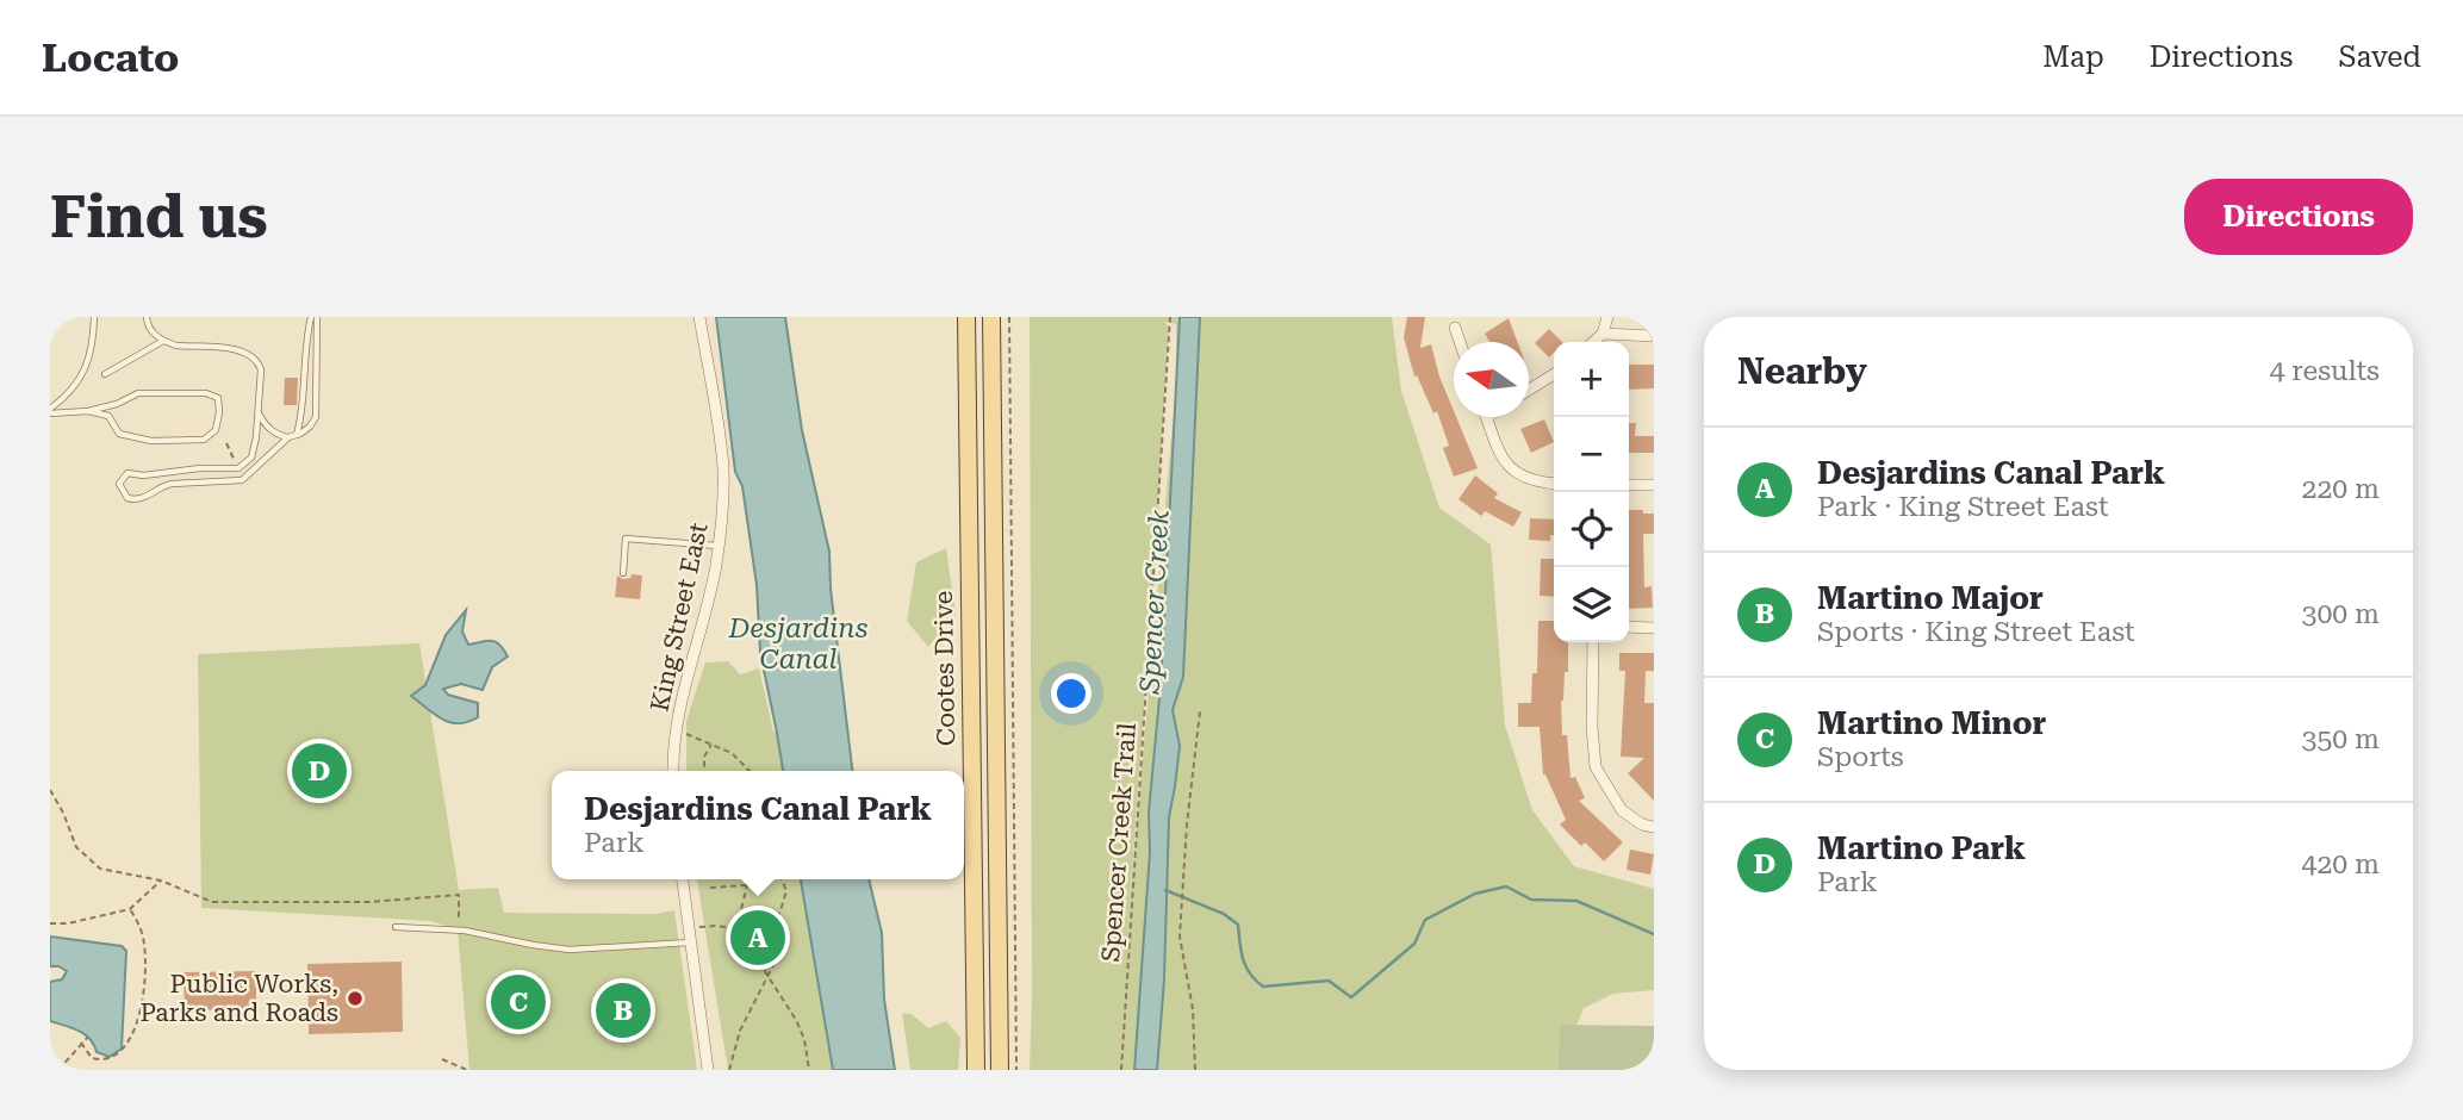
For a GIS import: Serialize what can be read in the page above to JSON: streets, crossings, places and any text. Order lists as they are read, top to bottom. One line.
{"streets":{"main road":["Cootes Drive"],"street":["King Street East"],"path":["Spencer Creek Trail"]},"water":["Spencer Creek","Desjardins Canal"],"places":["Public Works, Parks and Roads"],"north":"left","page":{"header":"Locato","nav":["Map","Directions","Saved"],"buttons":"Directions","title":"Find us","heading":["Nearby","4 results"],"map_buttons":["+","−"],"list":[{"mark":"A","name":"Desjardins Canal Park","note":"Park · King Street East","value":"220 m"},{"mark":"B","name":"Martino Major","note":"Sports · King Street East","value":"300 m"},{"mark":"C","name":"Martino Minor","note":"Sports","value":"350 m"},{"mark":"D","name":"Martino Park","note":"Park","value":"420 m"}],"pins":["D","A","C","B"],"popup":["Desjardins Canal Park","Park"]}}
